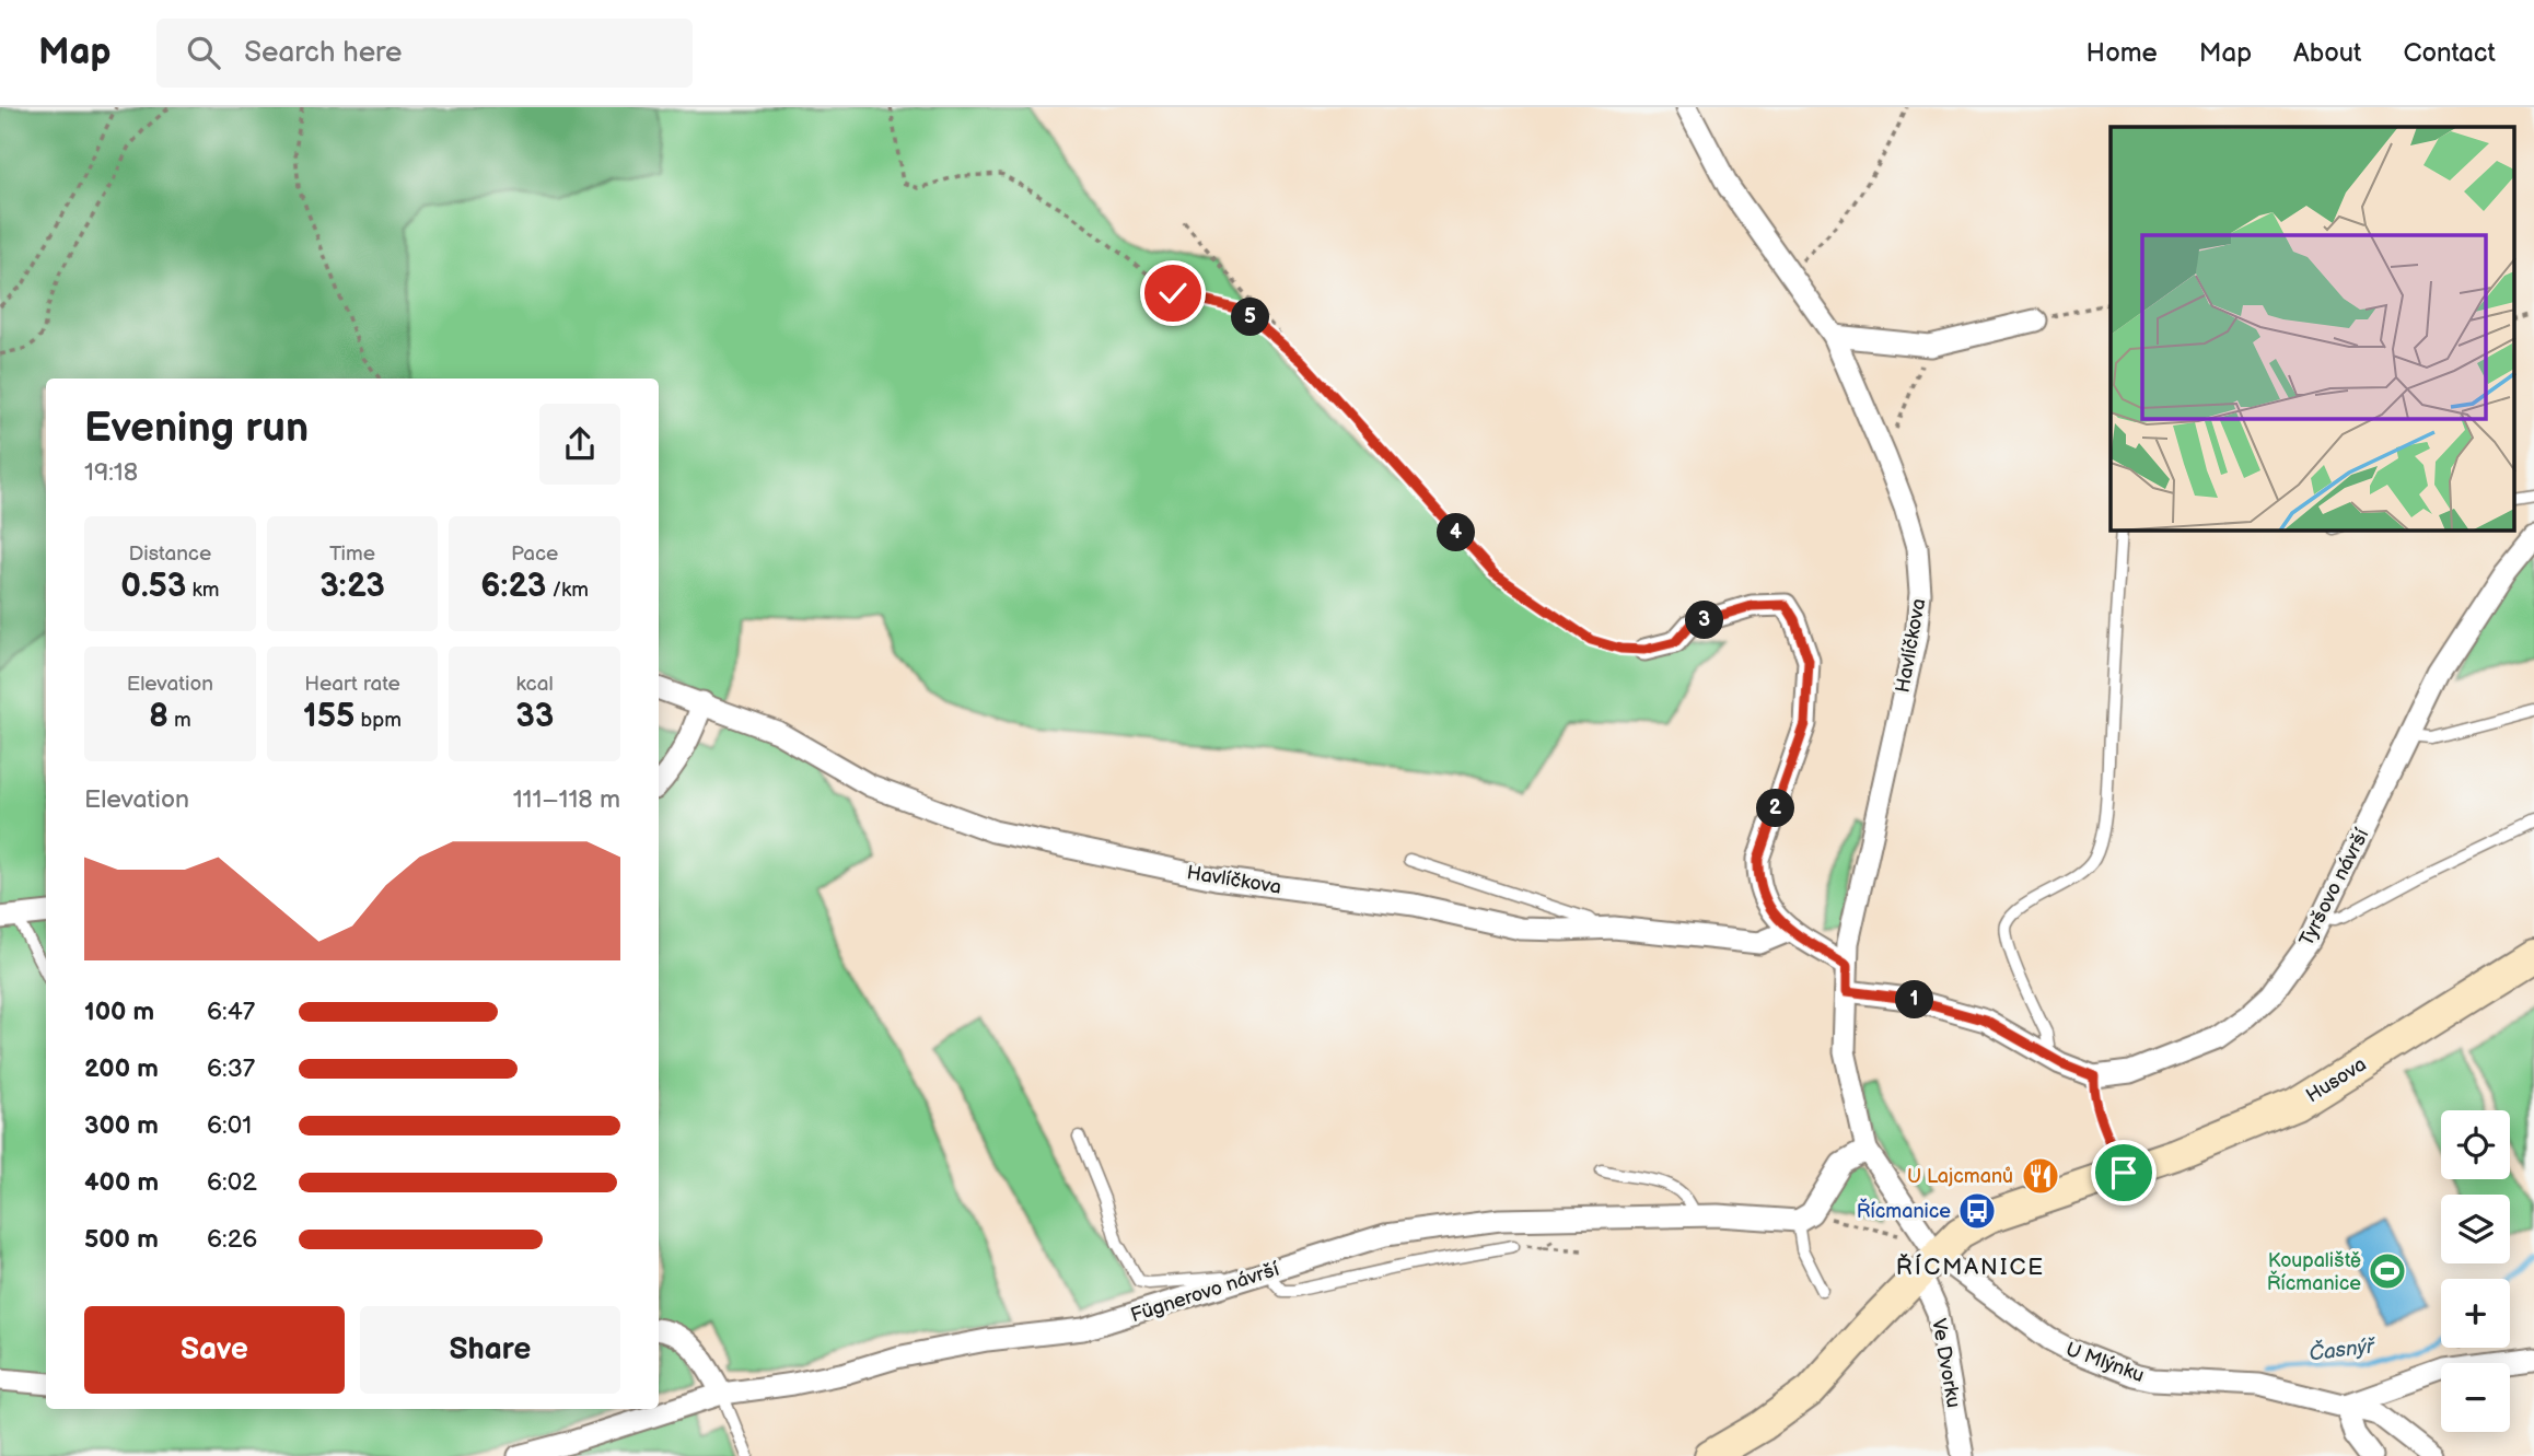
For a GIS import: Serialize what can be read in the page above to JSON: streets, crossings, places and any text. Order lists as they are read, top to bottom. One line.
{"streets":{"main road":["Husova"],"street":["Havlíčkova","Tyršovo návrší","Fügnerovo návrší","U Mlýnku","Ve Dvorku"]},"crossings":[["Husova","U Mlýnku"],["Husova","Ve Dvorku"],["U Mlýnku","Ve Dvorku"]],"districts":["ŘÍCMANICE"],"water":["Časnýř"],"places":{"restaurant":["U Lajcmanů"],"bus stop":["Řícmanice"],"sports":["Koupaliště Řícmanice"]},"page":{"header":"Map","search":"Search here","nav":["Home","Map","About","Contact"],"pins":["5","4","3","2","1"],"heading":["Evening run","19:18"],"stats":[["Distance","0.53 km"],["Time","3:23"],["Pace","6:23 /km"],["Elevation","8 m"],["Heart rate","155 bpm"],["kcal","33"]],"chart":["Elevation","111–118 m"],"list":[{"name":"100 m","note":"6:47"},{"name":"200 m","note":"6:37"},{"name":"300 m","note":"6:01"},{"name":"400 m","note":"6:02"},{"name":"500 m","note":"6:26"}],"map_buttons":["+","−"],"buttons":["Save","Share"]}}
